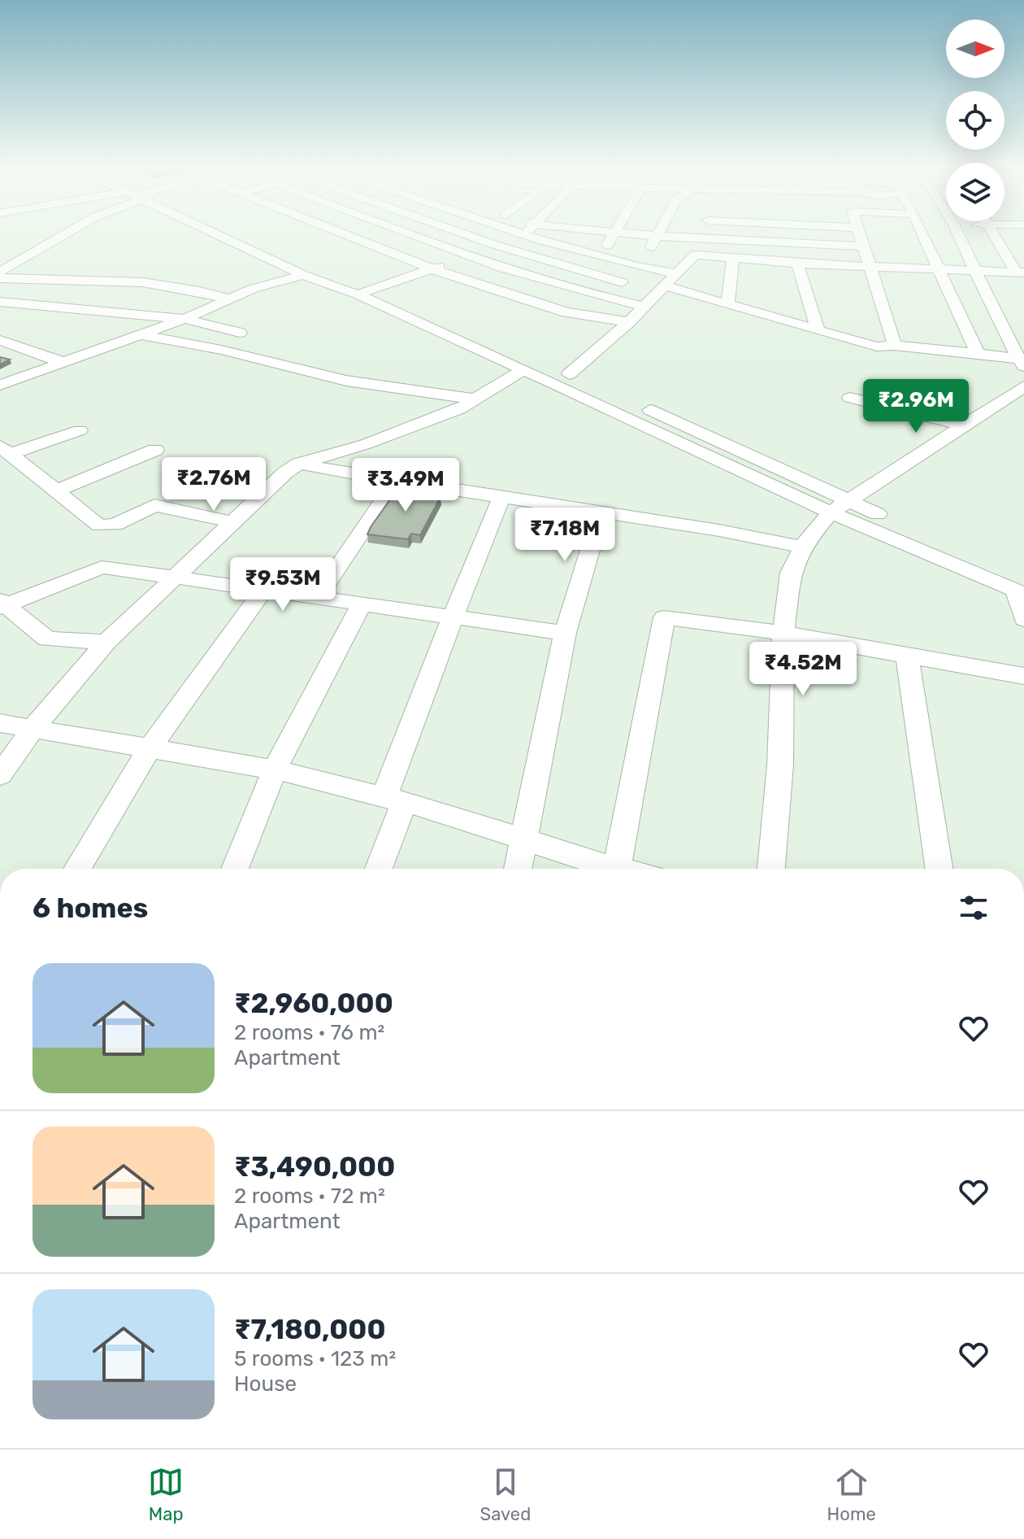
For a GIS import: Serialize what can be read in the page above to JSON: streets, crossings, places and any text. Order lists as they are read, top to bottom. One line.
{"north":"right","page":{"price":["₹2.96M","₹2.76M","₹3.49M","₹7.18M","₹9.53M","₹4.52M"],"heading":"6 homes","list":[{"name":"₹2,960,000","note":"2 rooms · 76 m² · Apartment"},{"name":"₹3,490,000","note":"2 rooms · 72 m² · Apartment"},{"name":"₹7,180,000","note":"5 rooms · 123 m² · House"}],"tabs":["Map","Saved","Home"]}}
